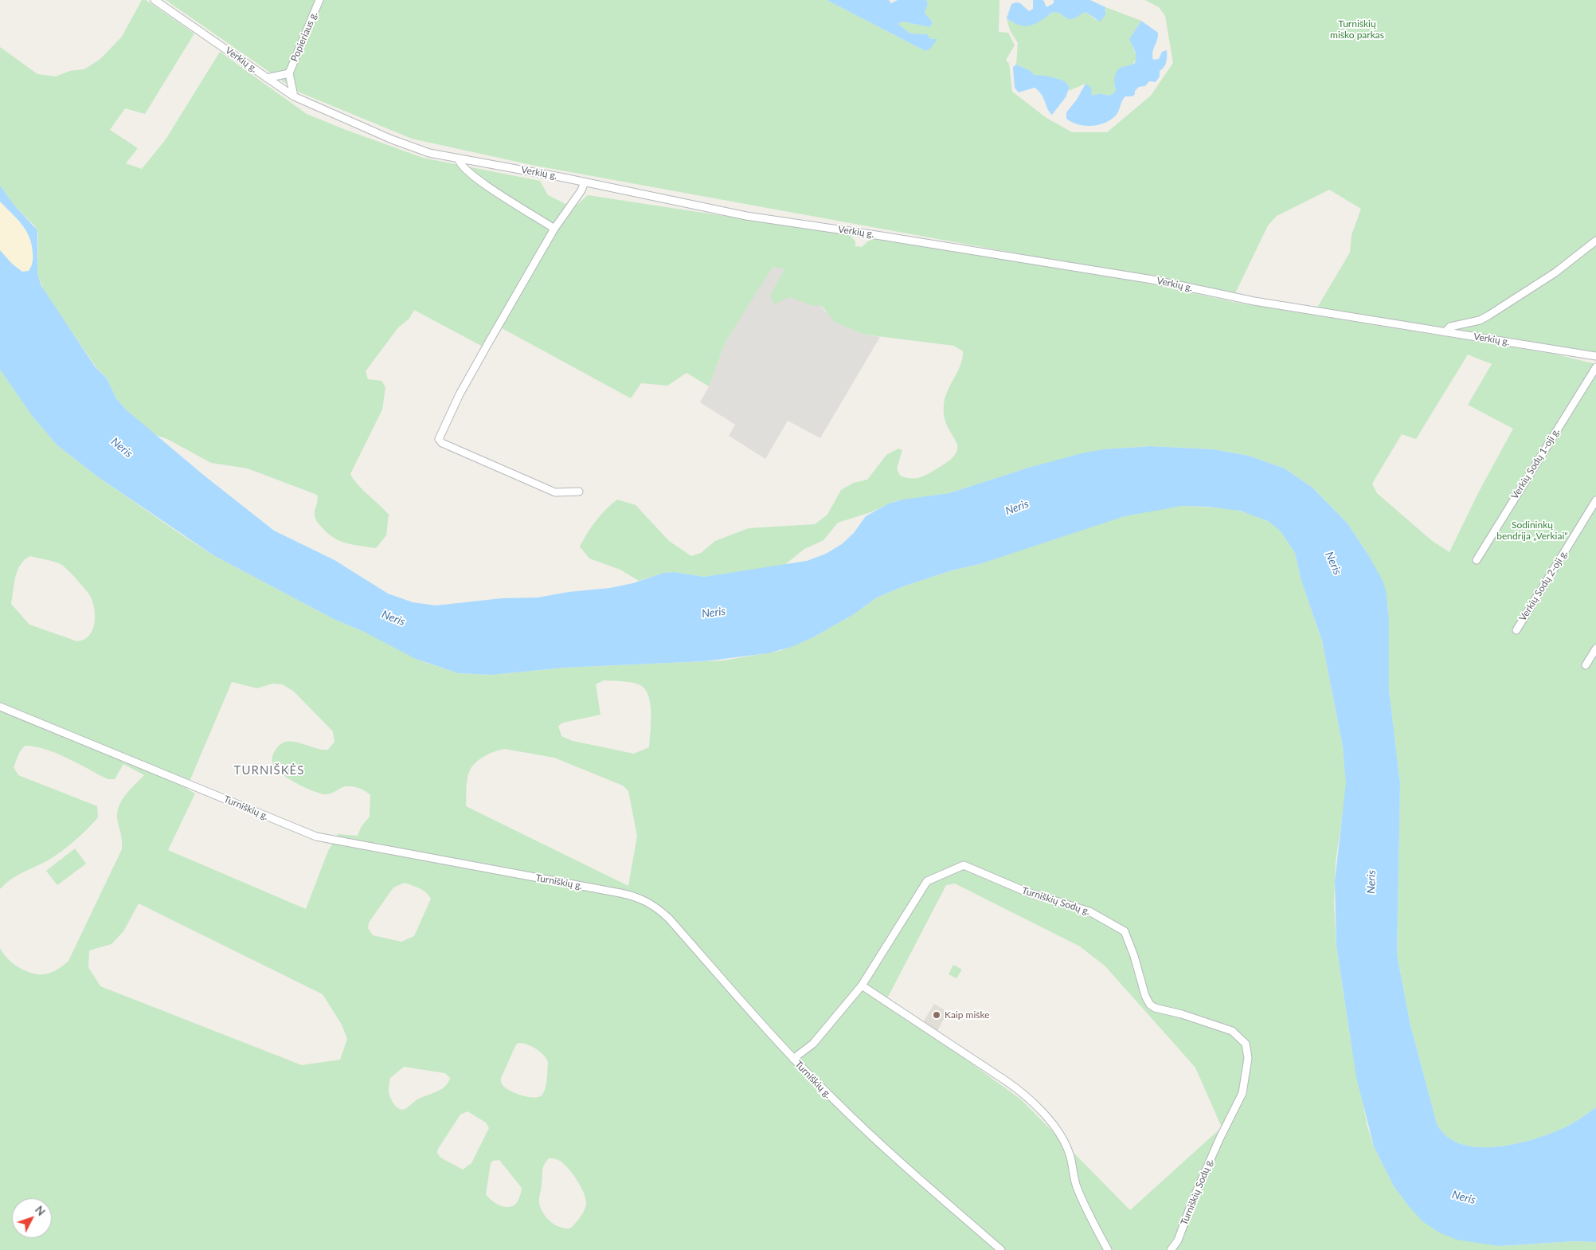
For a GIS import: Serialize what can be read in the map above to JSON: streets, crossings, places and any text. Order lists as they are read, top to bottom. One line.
{"streets":{"street":["Popieriaus g.","Verkių g.","Verkių Sodų 1-oji g.","Verkių Sodų 2-oji g.","Turniškių g.","Turniškių Sodų g."]},"crossings":[["Popieriaus g.","Verkių g."],["Turniškių g.","Turniškių Sodų g."]],"districts":["TURNIŠKĖS"],"water":["Neris"],"parks":["Turniškių miško parkas","Sodininkų bendrija „Verkiai“"],"places":["Kaip miške"],"north":"top right"}
